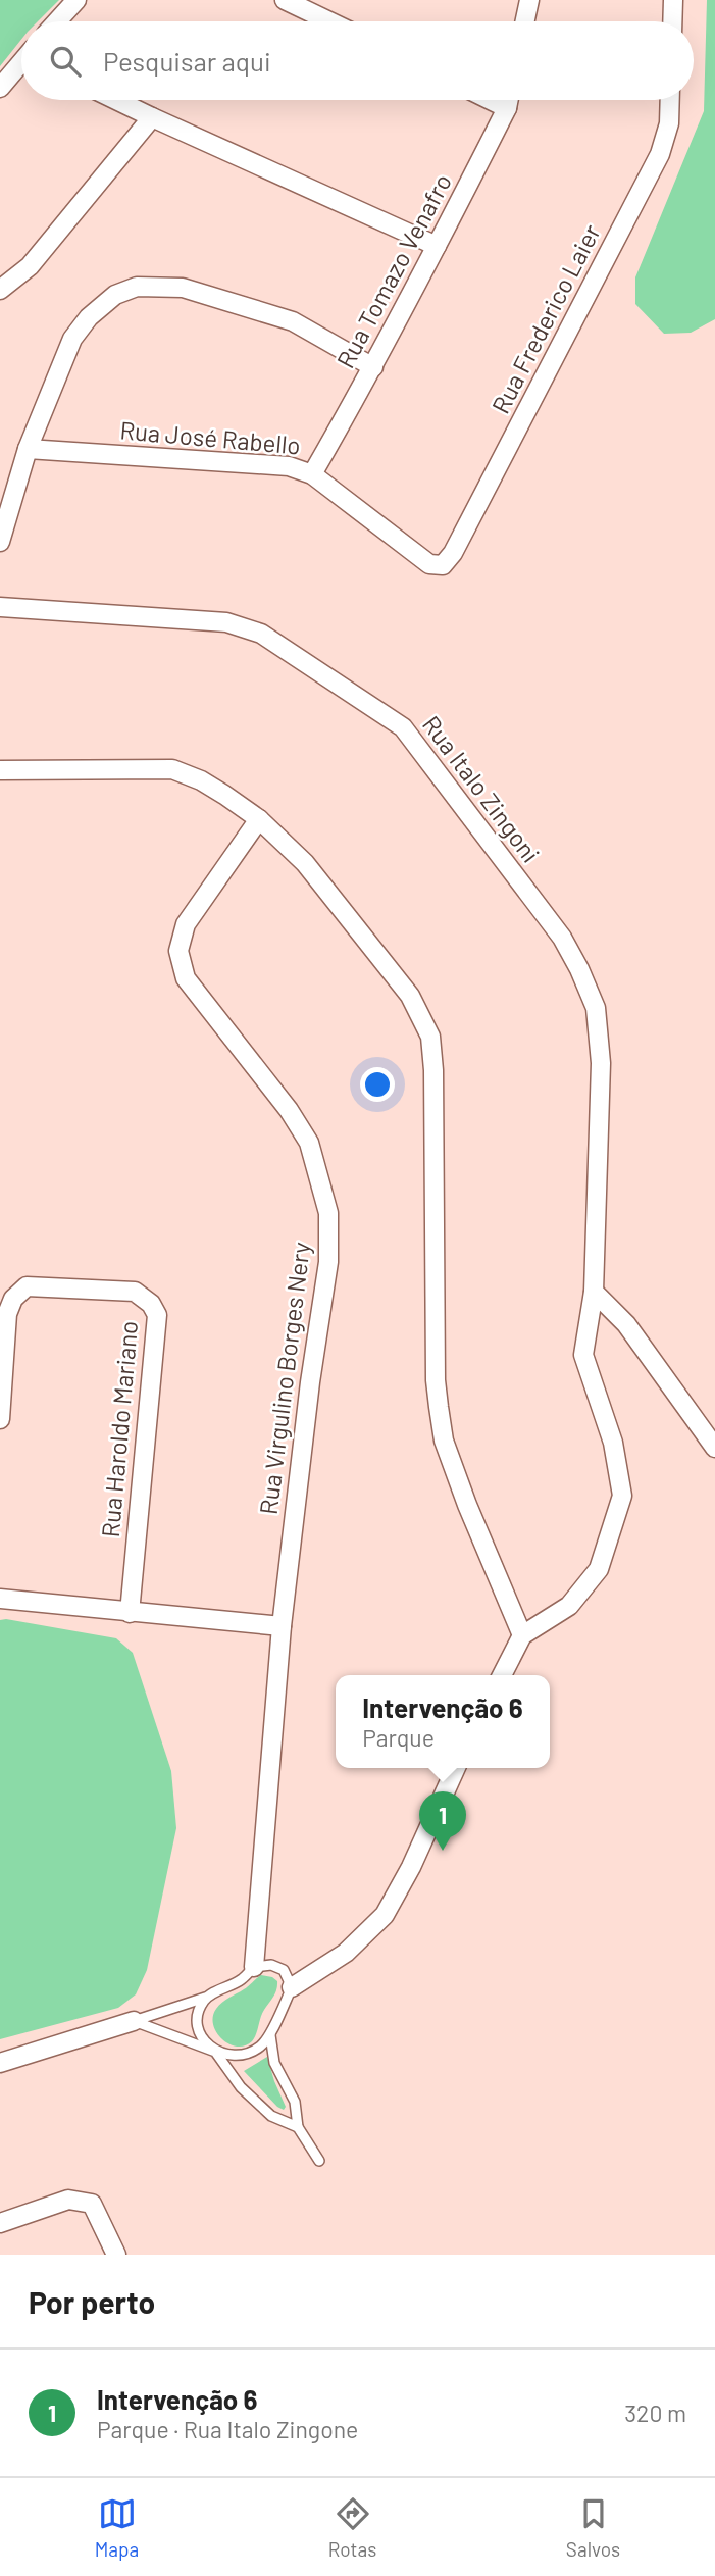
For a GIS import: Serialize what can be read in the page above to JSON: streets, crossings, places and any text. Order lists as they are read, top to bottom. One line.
{"streets":{"street":["Rua Tomazo Venafro","Rua Frederico Laier","Rua José Rabello","Rua Italo Zingoni","Rua Virgulino Borges Nery","Rua Haroldo Mariano"]},"crossings":[["Rua Tomazo Venafro","Rua José Rabello"],["Rua Frederico Laier","Rua José Rabello"]],"page":{"search":"Pesquisar aqui","popup":["Intervenção 6","Parque"],"pins":"1","heading":"Por perto","list":[{"mark":"1","name":"Intervenção 6","note":"Parque · Rua Italo Zingone","value":"320 m"}],"nav":["Mapa","Rotas","Salvos"]}}
